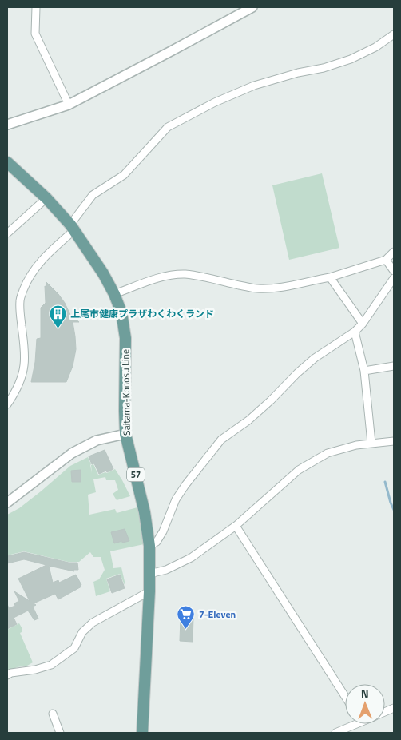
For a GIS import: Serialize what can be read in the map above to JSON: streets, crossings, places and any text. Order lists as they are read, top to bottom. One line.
{"streets":{"main road":["Saitama-Konosu Line","57"]},"places":{"building":["上尾市健康プラザわくわくランド"],"supermarket":["7-Eleven"]},"north":"top"}
